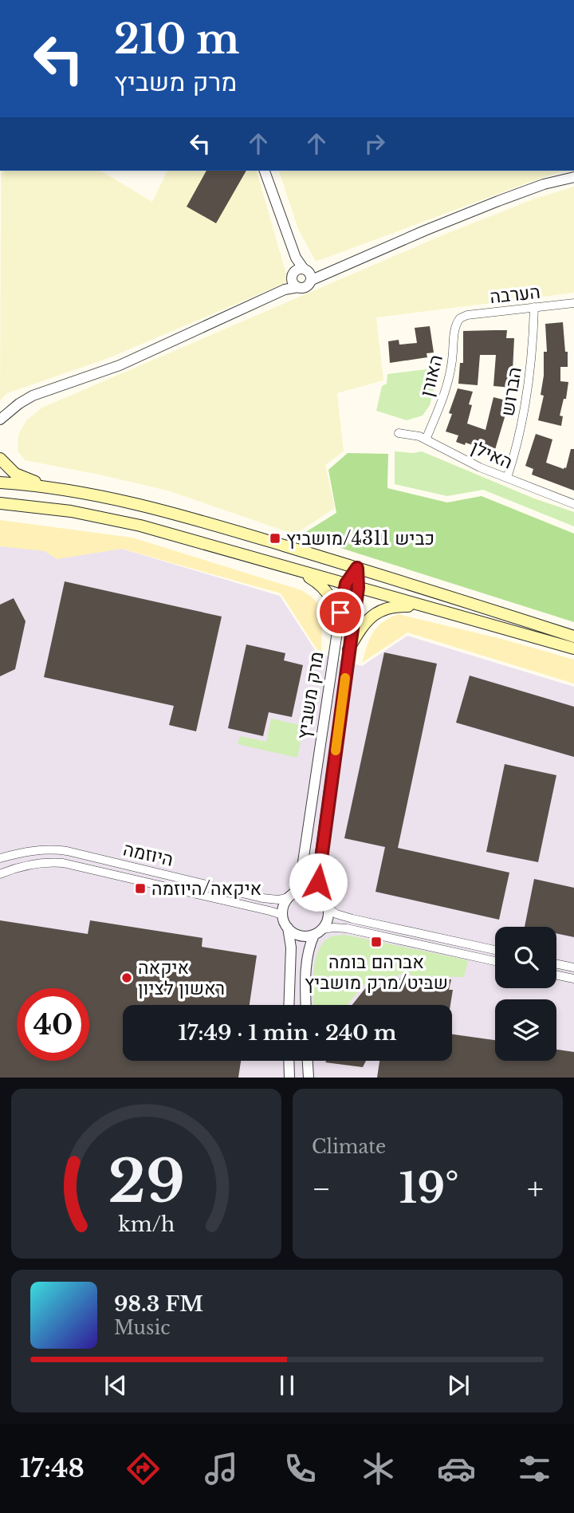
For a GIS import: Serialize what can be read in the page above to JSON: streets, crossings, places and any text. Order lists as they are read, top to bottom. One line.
{"streets":{"street":["הערבה","האורן","הברוש","האילן","מרק משביץ","היוזמה"]},"crossings":[["הערבה","האורן"],["הערבה","הברוש"],["האורן","האילן"],["הברוש","האילן"],["מרק משביץ","היוזמה"]],"places":{"transit":["כביש 4311/מושביץ","איקאה/היוזמה","אברהם בומה שביט/מרק מושביץ"],"other":["איקאה ראשון לציון"]},"page":{"turn":["210 m","מרק משביץ"],"limit":"40","trip":"17:49 · 1 min · 240 m","tile":"Climate","heat":["−","19°","+"],"song":["98.3 FM","Music"],"tabs":"17:48","gauge":["29","km/h"]}}
